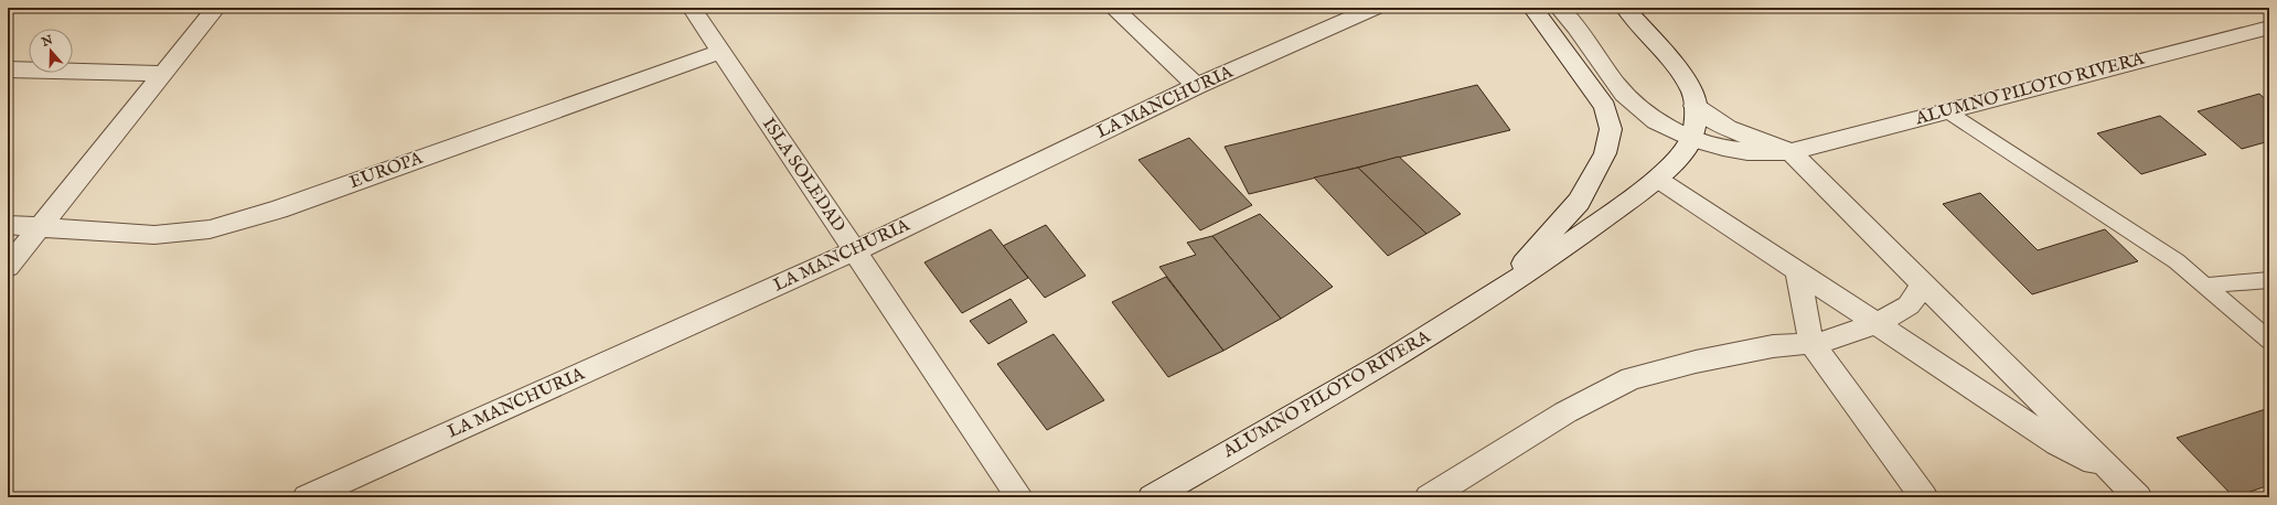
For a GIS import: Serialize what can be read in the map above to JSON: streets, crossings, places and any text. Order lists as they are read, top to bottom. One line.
{"streets":{"street":["ALUMNO PILOTO RIVERA","LA MANCHURIA","EUROPA","ISLA SOLEDAD"]},"crossings":[["LA MANCHURIA","ISLA SOLEDAD"],["EUROPA","ISLA SOLEDAD"]],"north":"top"}
